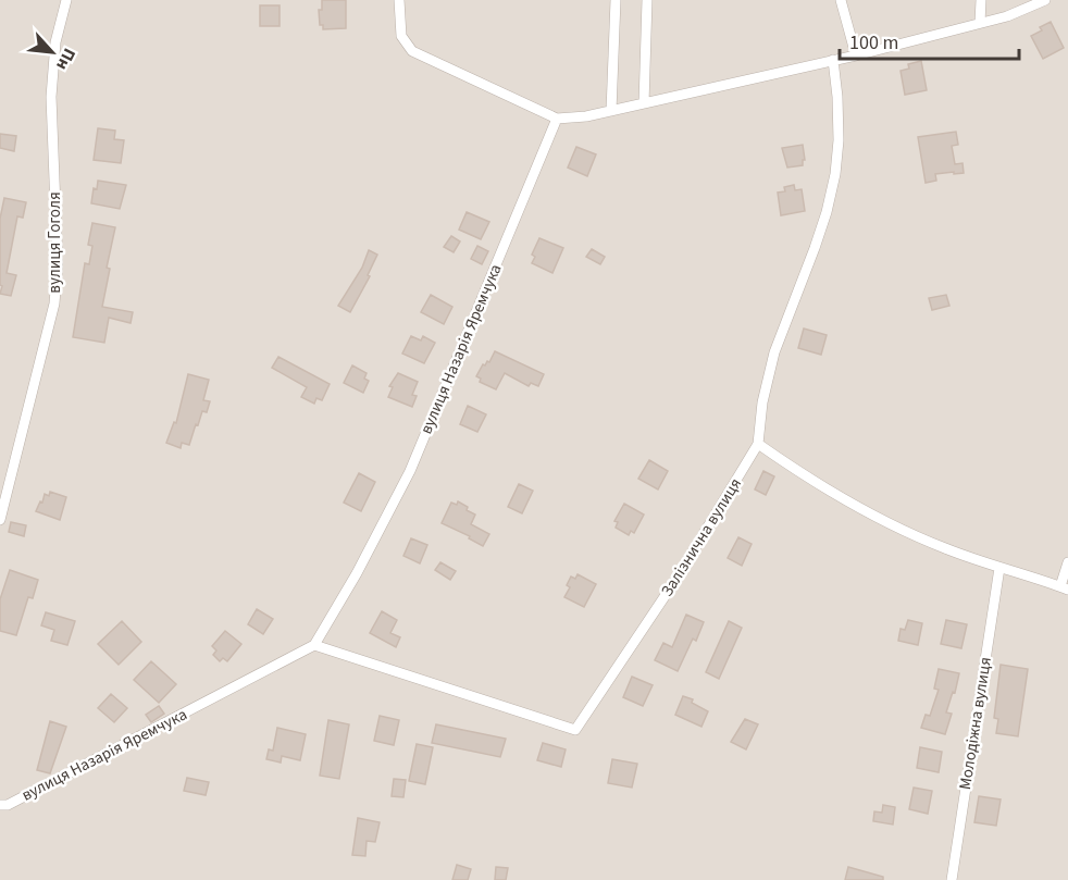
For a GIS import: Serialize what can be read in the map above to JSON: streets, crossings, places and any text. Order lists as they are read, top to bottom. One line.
{"streets":{"street":["вулиця Гоголя","вулиця Назарія Яремчука","Залізнична вулиця","Молодіжна вулиця"]},"crossings":[["вулиця Назарія Яремчука","Залізнична вулиця"]],"scale_bar":"100 m","north":"bottom right"}
